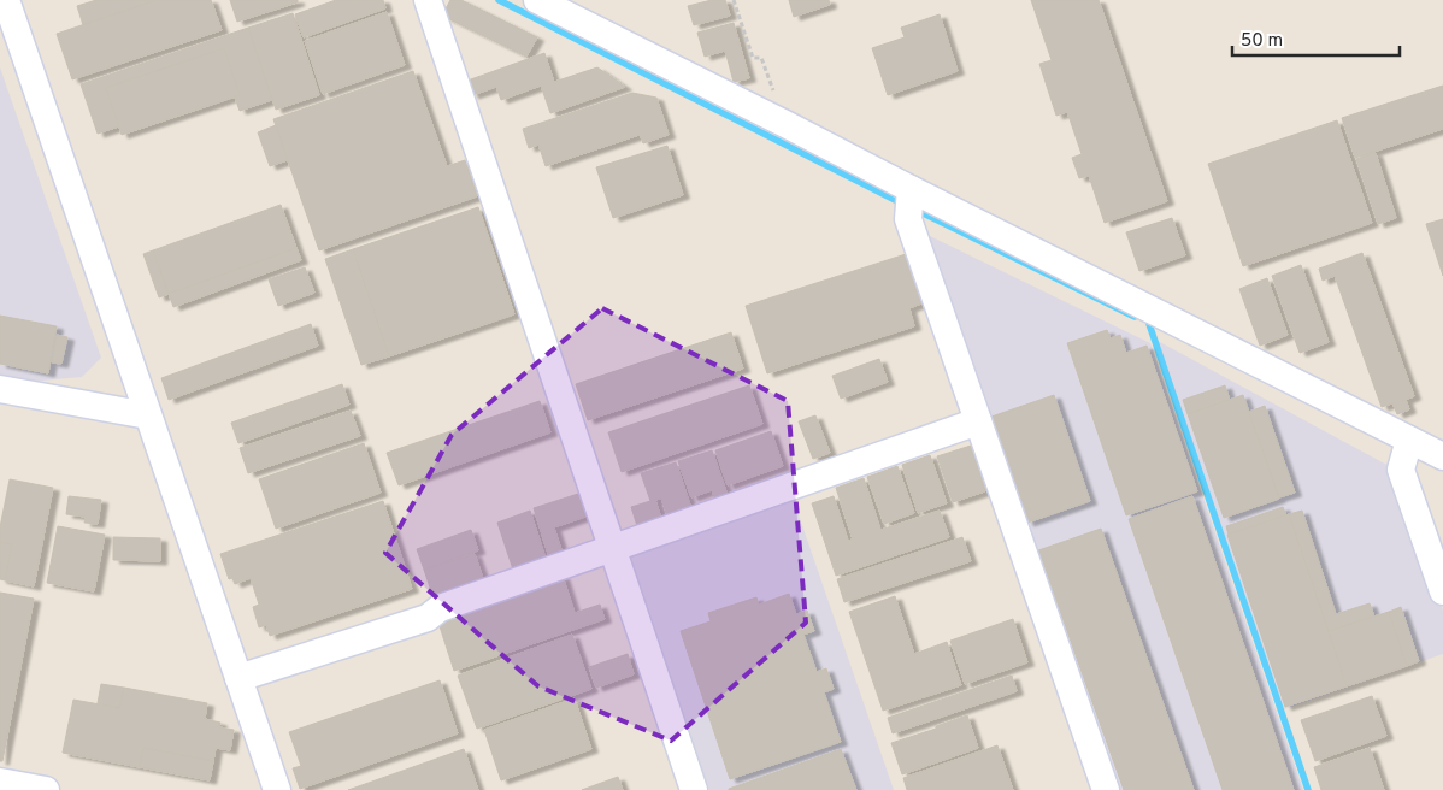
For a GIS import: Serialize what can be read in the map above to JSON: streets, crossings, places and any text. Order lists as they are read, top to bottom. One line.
{"scale_bar":"50 m"}
